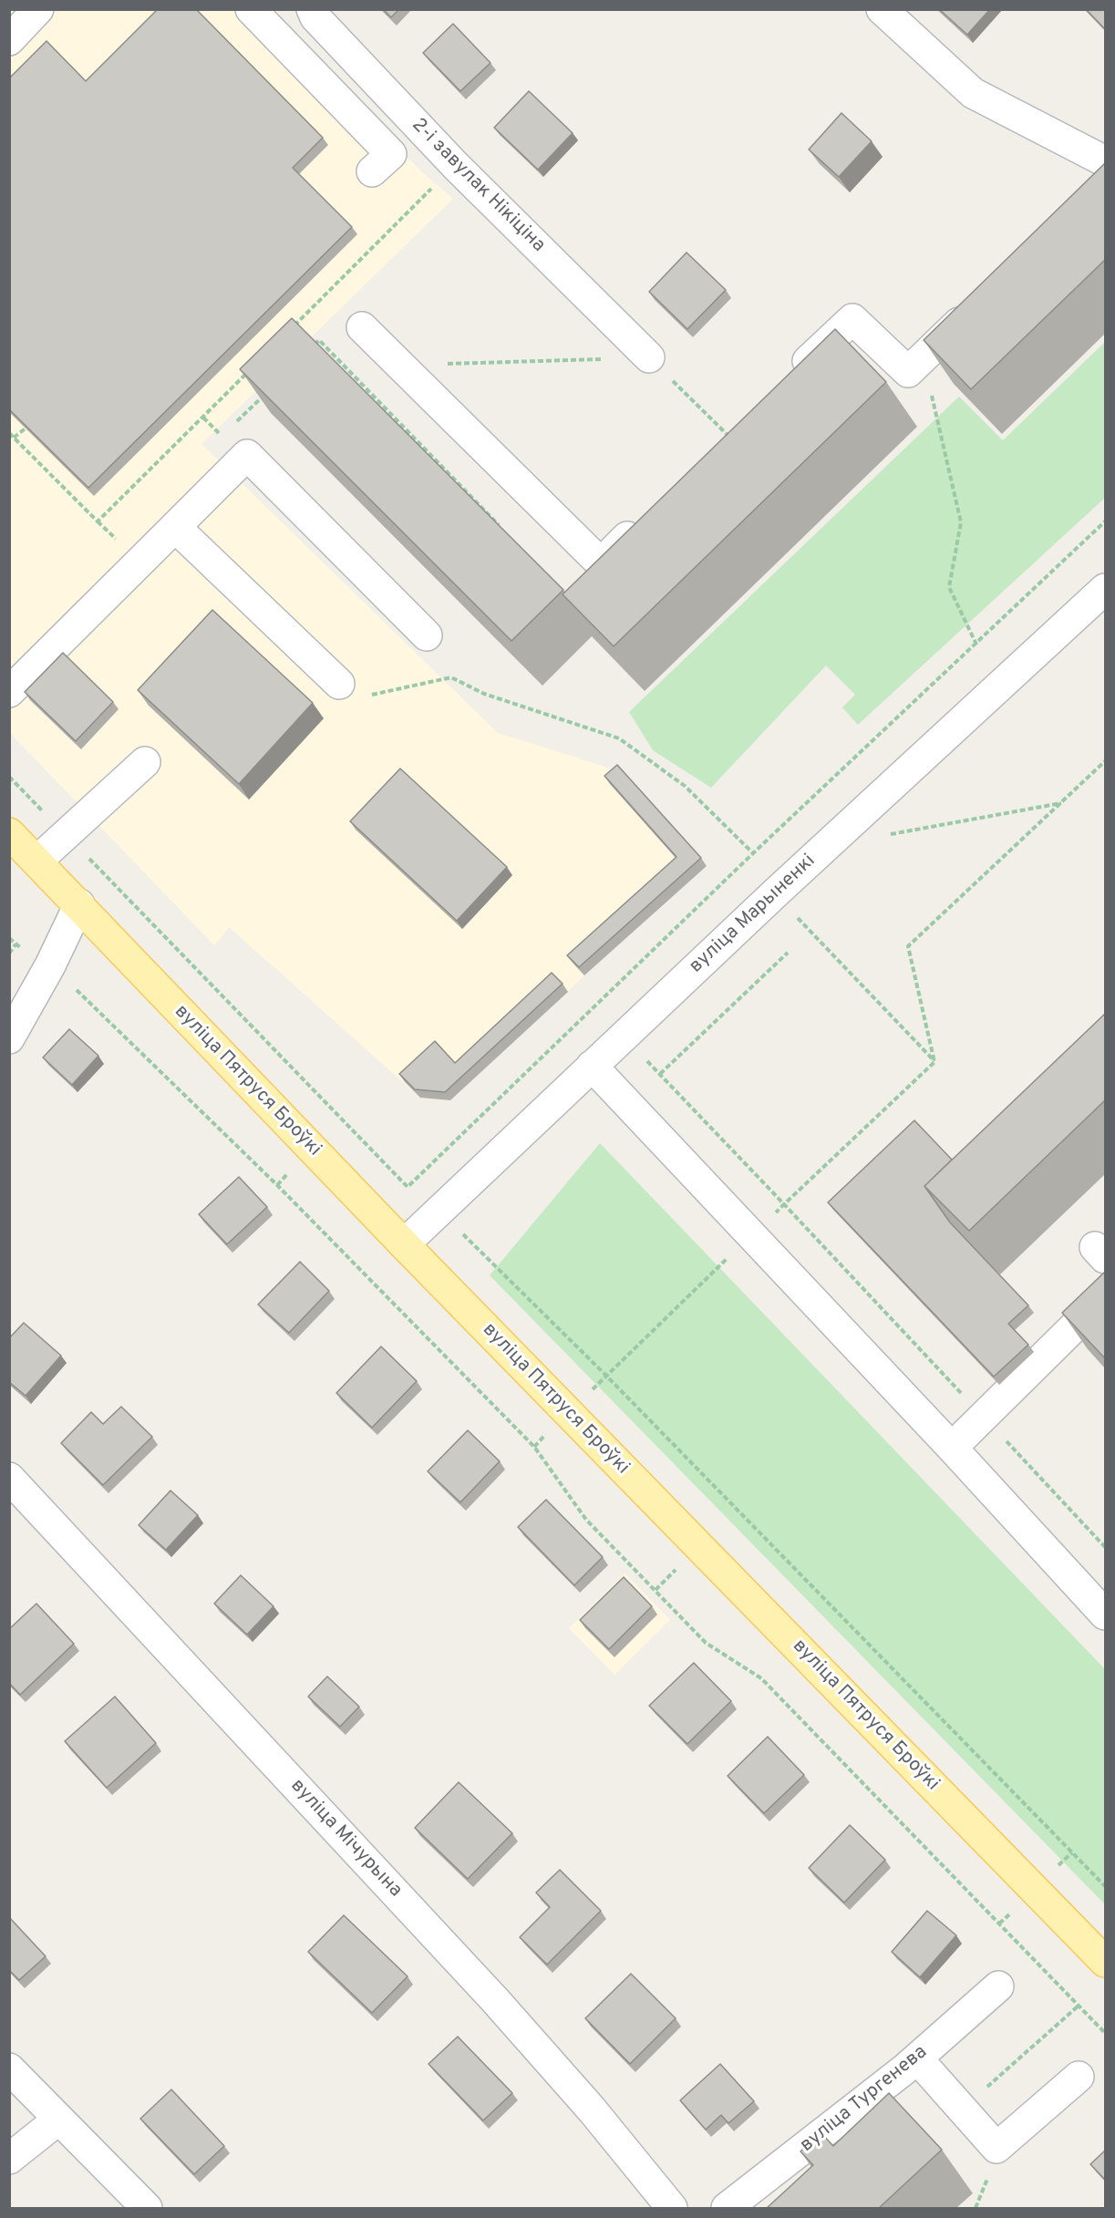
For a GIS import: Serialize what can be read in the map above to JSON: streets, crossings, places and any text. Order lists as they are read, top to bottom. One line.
{"streets":{"main road":["вуліца Пятруся Броўкі"],"street":["2-і завулак Нікіціна","вуліца Марыненкі","вуліца Мічурына","вуліца Тургенева"]},"crossings":[["вуліца Марыненкі","вуліца Пятруся Броўкі"]]}
